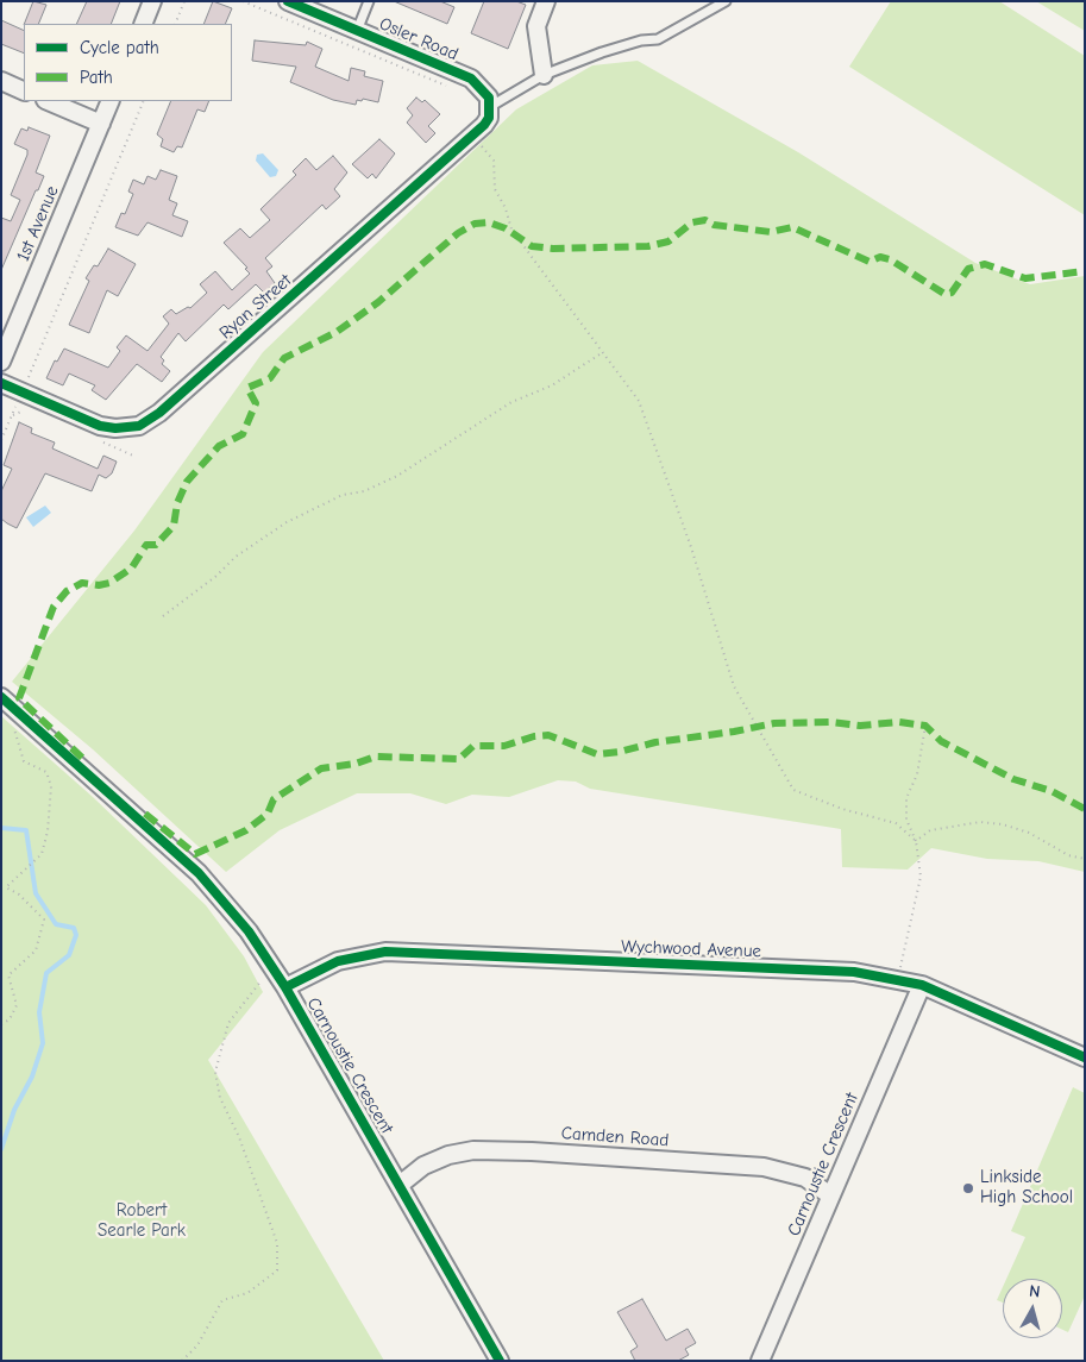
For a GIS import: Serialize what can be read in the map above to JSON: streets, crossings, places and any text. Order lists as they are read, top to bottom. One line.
{"streets":{"street":["Osler Road","1st Avenue","Ryan Street","Wychwood Avenue","Carnoustie Crescent","Camden Road"]},"crossings":[["Osler Road","Ryan Street"],["Wychwood Avenue","Carnoustie Crescent"],["Carnoustie Crescent","Camden Road"]],"parks":["Robert Searle Park"],"places":["Linkside High School"],"legend":["Cycle path","Path"],"north":"top"}
